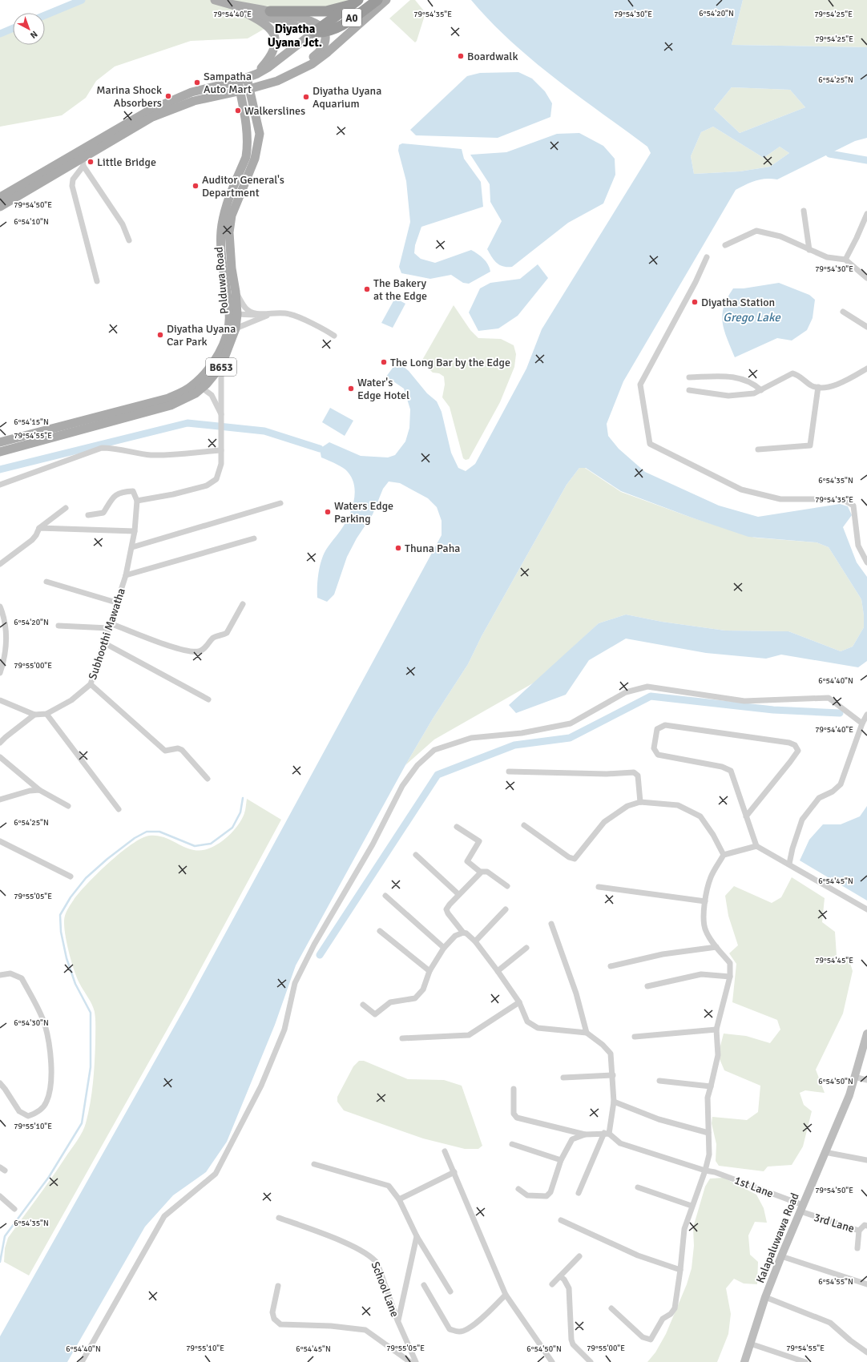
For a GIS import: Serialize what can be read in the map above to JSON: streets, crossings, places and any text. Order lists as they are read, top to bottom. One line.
{"streets":{"highway":["A0"],"main road":["Polduwa Road","B653"],"street":["Subhoothi Mawatha","1st Lane","3rd Lane","Kalapaluwawa Road","School Lane"]},"crossings":[["1st Lane","3rd Lane"],["1st Lane","Kalapaluwawa Road"],["3rd Lane","Kalapaluwawa Road"]],"districts":["Diyatha Uyana Jct."],"water":["Grego Lake"],"places":["Boardwalk","Sampatha Auto Mart","Marina Shock Absorbers","Diyatha Uyana Aquarium","Walkerslines","Little Bridge","Auditor General's Department","The Bakery at the Edge","Diyatha Station","Diyatha Uyana Car Park","The Long Bar by the Edge","Water's Edge Hotel","Waters Edge Parking","Thuna Paha"],"north":"bottom right","coordinates":["6°54'20\"N","79°54'35\"E","79°54'40\"E","79°54'30\"E","79°54'25\"E","6°54'25\"N","79°54'50\"E","6°54'10\"N","6°54'15\"N","79°54'55\"E","6°54'35\"N","79°55'00\"E","6°54'40\"N","6°54'45\"N","79°55'05\"E","79°54'45\"E","6°54'30\"N","6°54'50\"N","79°55'10\"E","6°54'55\"N"]}
